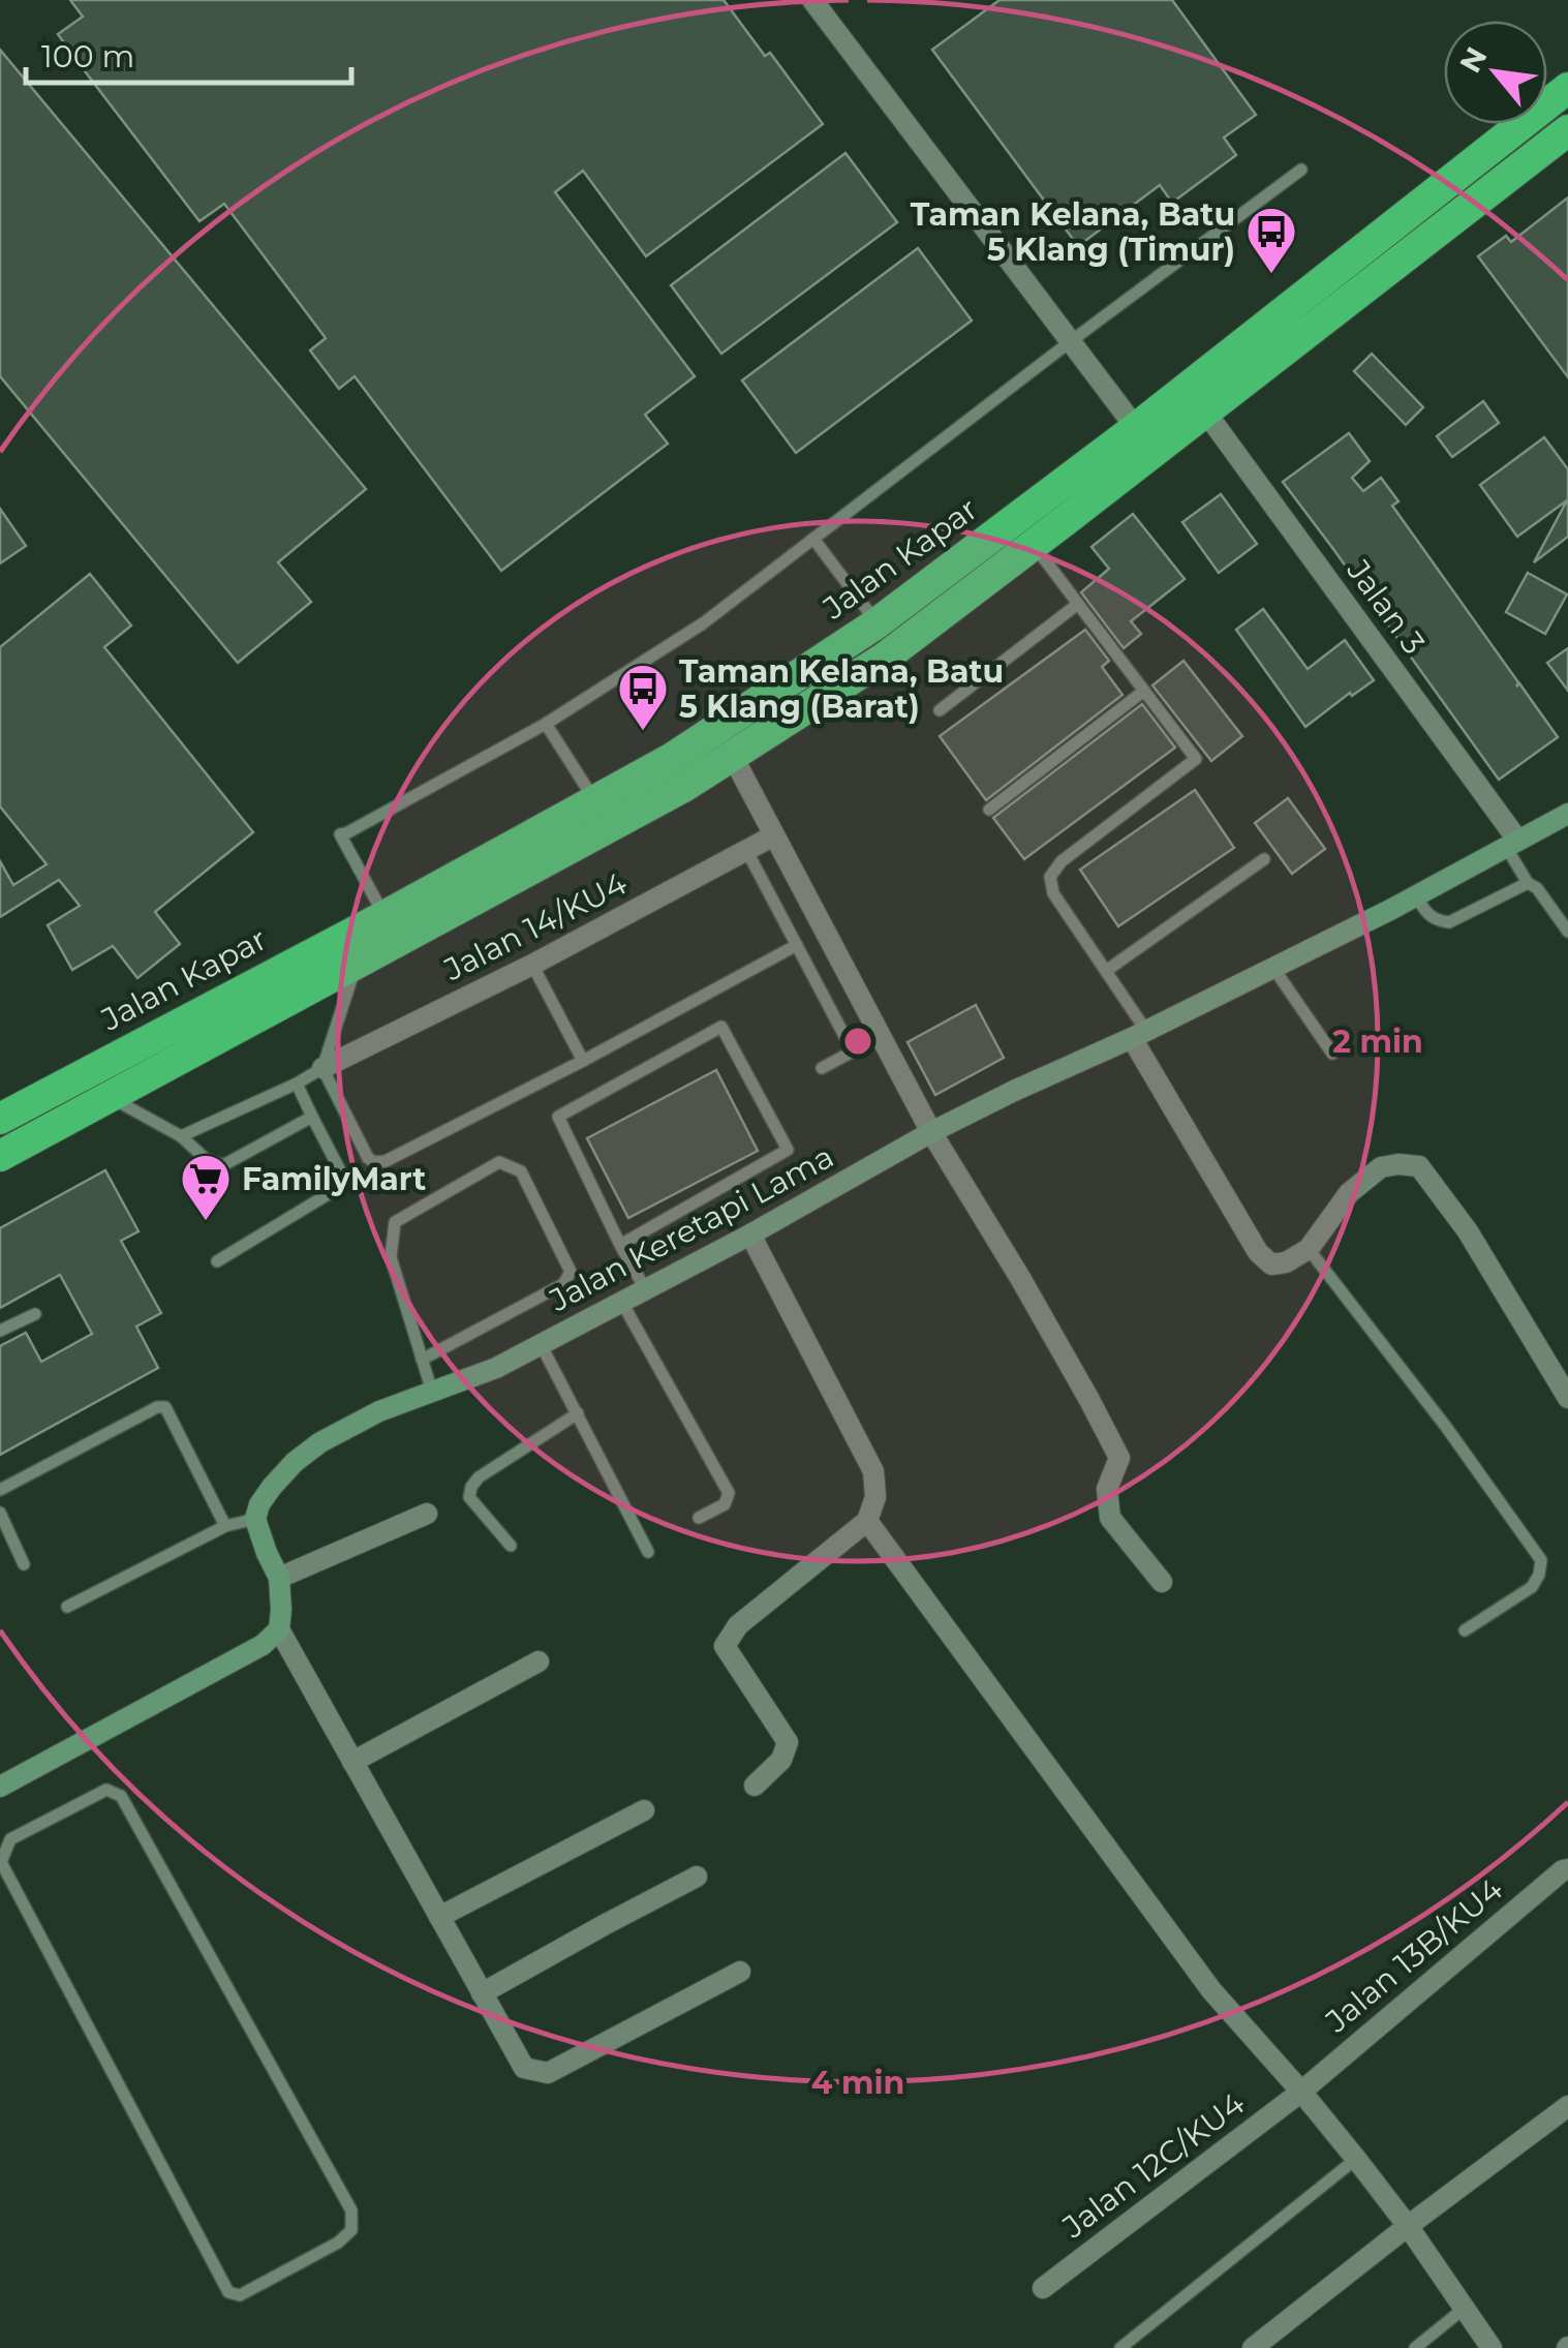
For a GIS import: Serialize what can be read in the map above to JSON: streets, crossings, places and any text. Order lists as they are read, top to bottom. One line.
{"streets":{"highway":["Jalan Kapar"],"street":["Jalan 3","Jalan 14/KU4","Jalan Keretapi Lama","Jalan 13B/KU4","Jalan 12C/KU4"]},"crossings":[["Jalan 3","Jalan Keretapi Lama"],["Jalan 13B/KU4","Jalan 12C/KU4"]],"places":{"bus stop":["Taman Kelana, Batu 5 Klang (Timur)","Taman Kelana, Batu 5 Klang (Barat)"],"supermarket":["FamilyMart"]},"scale_bar":"100 m","north":"top left","rings":["2 min","4 min"]}
